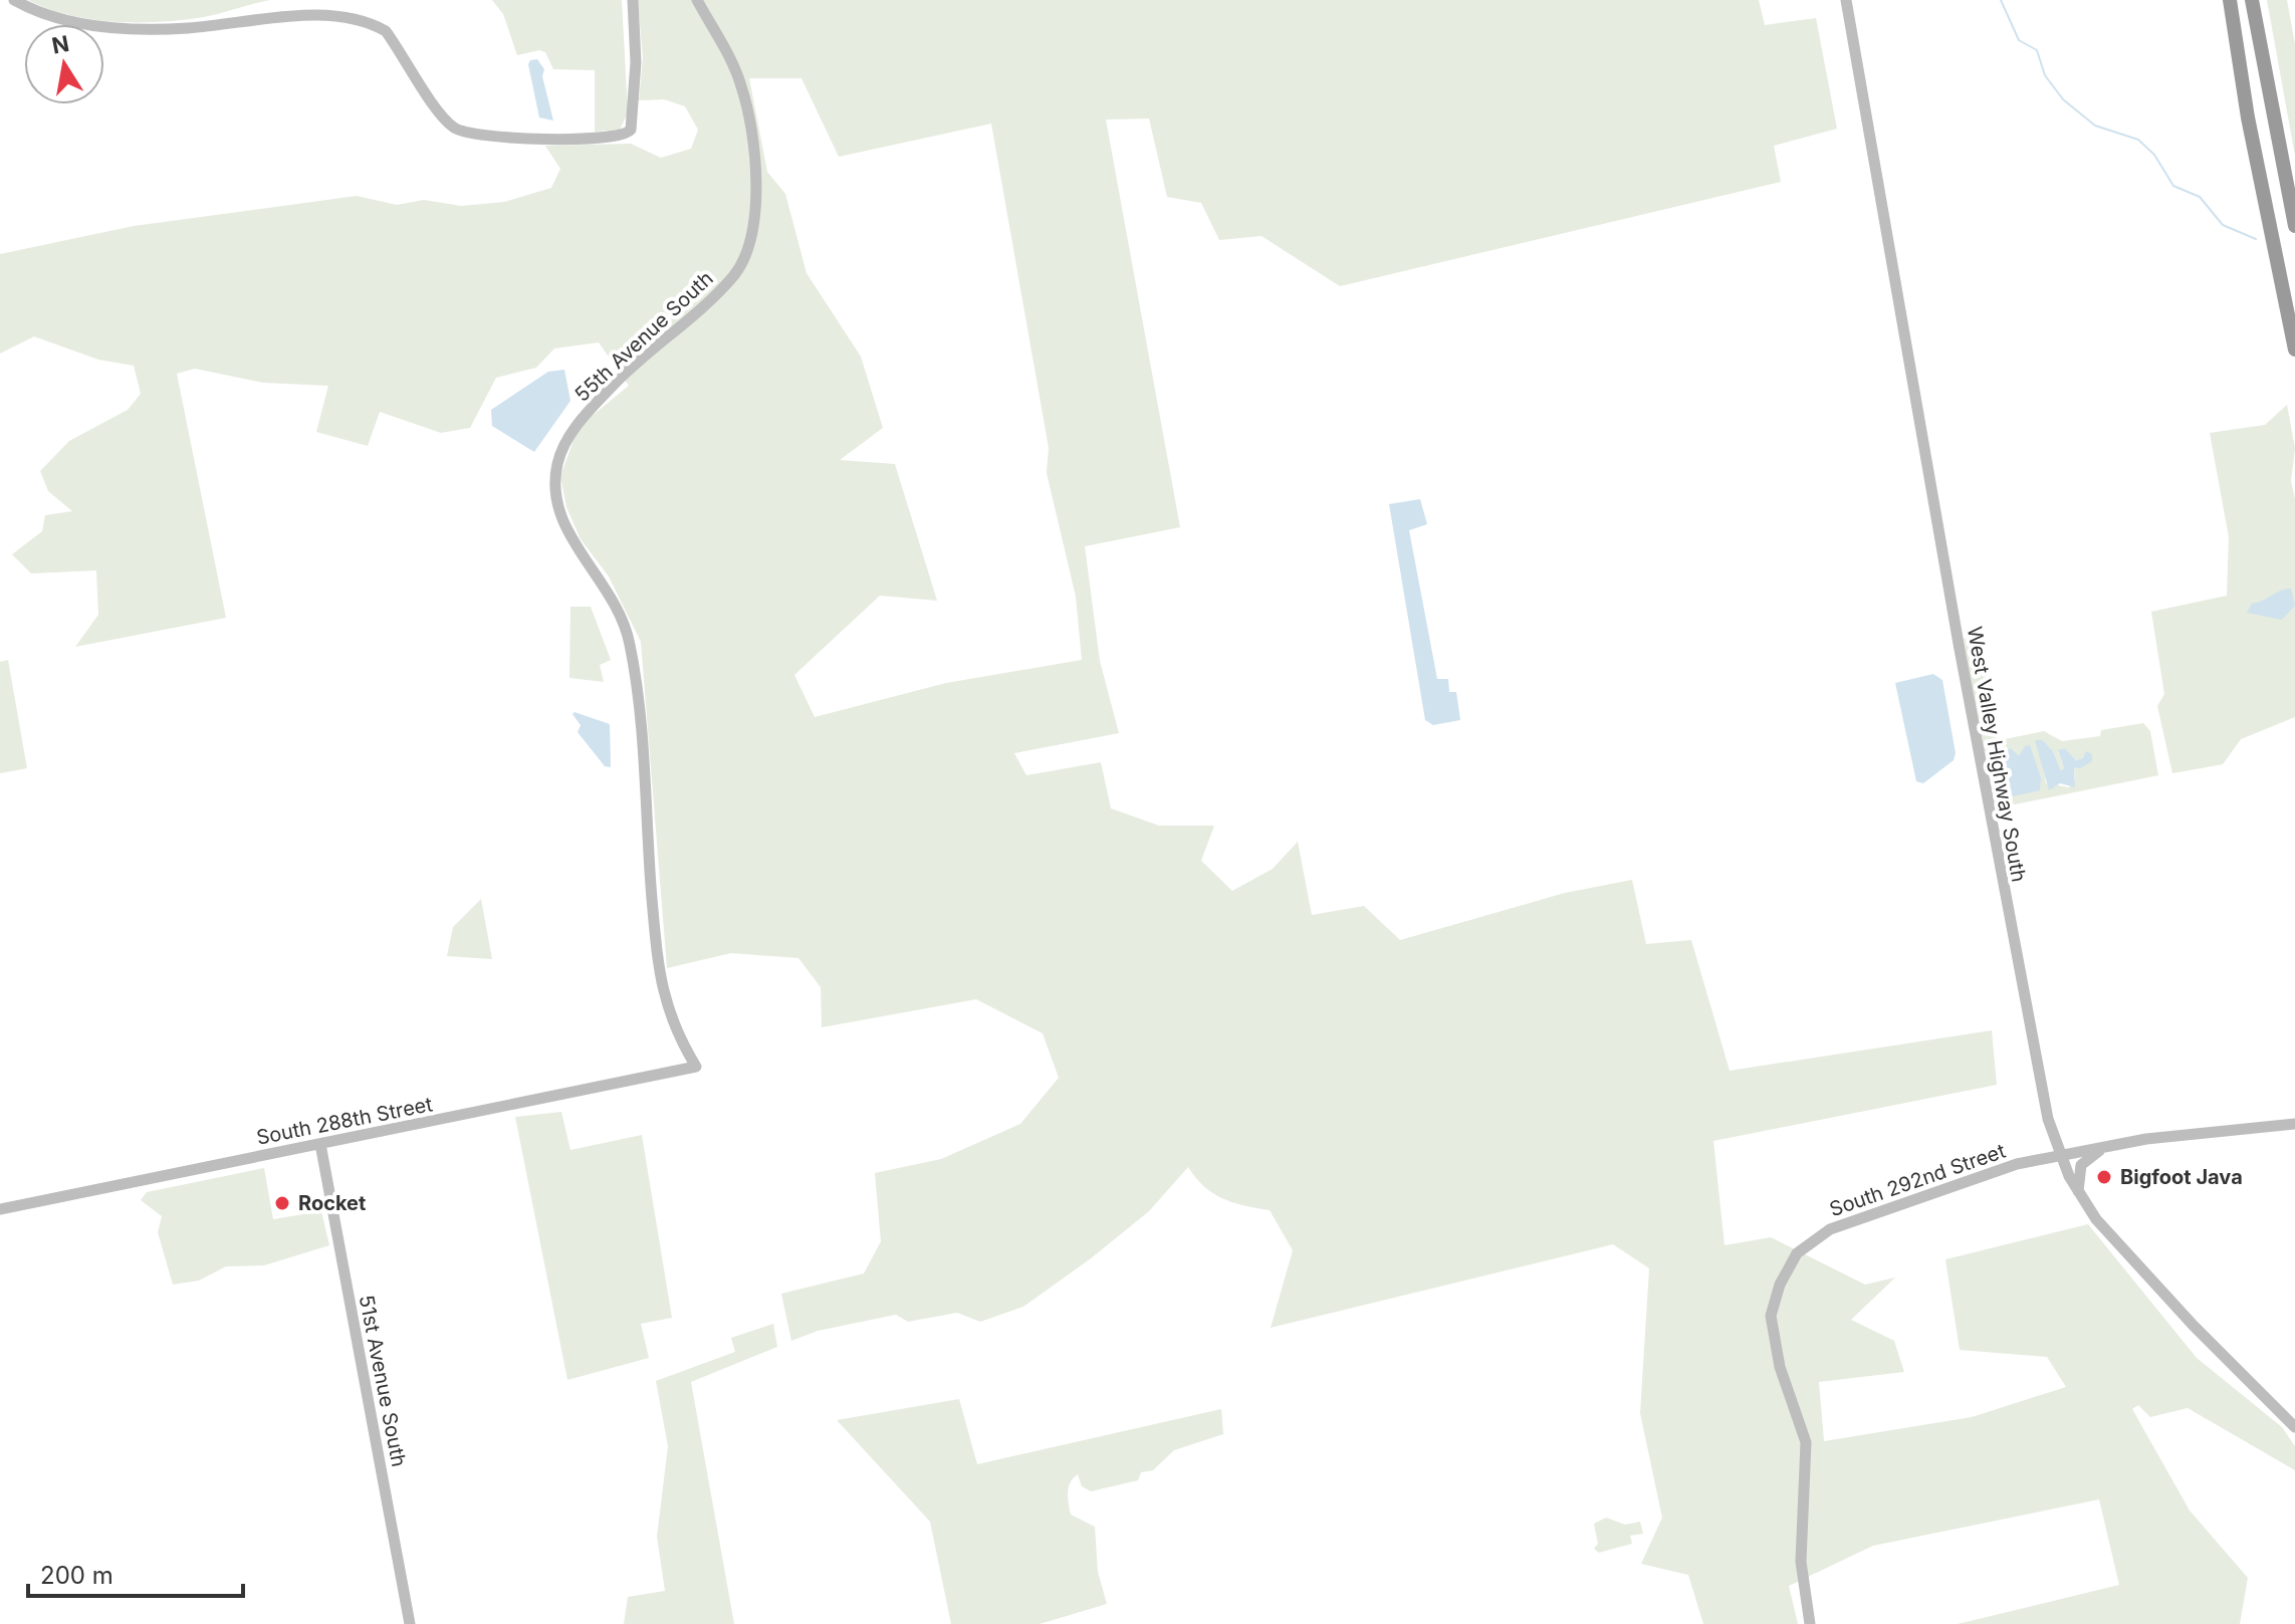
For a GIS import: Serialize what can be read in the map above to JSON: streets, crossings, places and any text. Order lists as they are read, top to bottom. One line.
{"streets":{"street":["55th Avenue South","West Valley Highway South","South 288th Street","South 292nd Street","51st Avenue South"]},"crossings":[["55th Avenue South","South 288th Street"],["West Valley Highway South","South 292nd Street"],["South 288th Street","51st Avenue South"]],"places":["Bigfoot Java","Rocket"],"scale_bar":"200 m","north":"top"}
